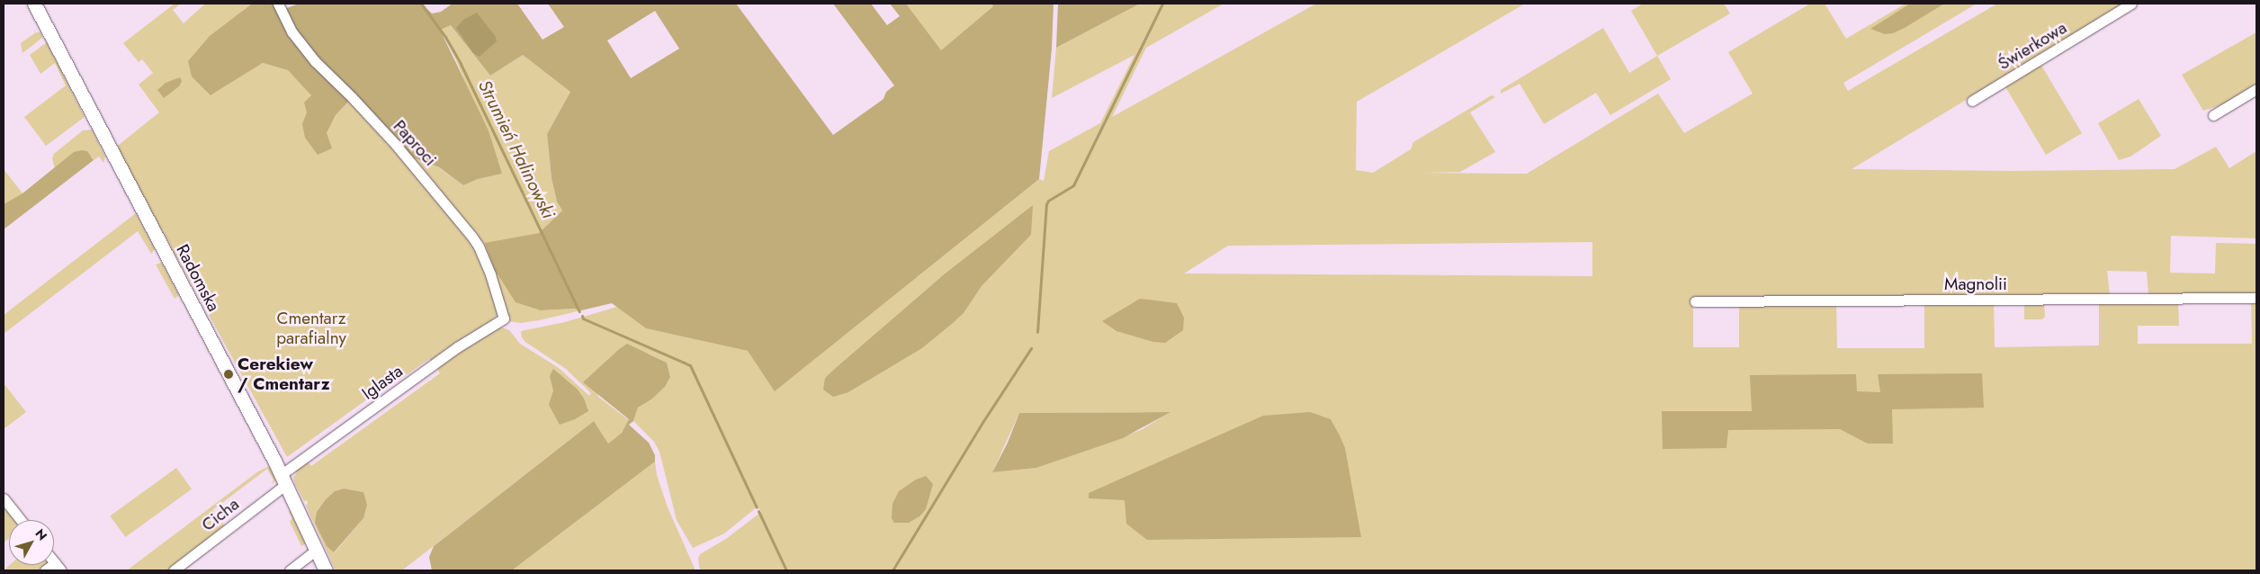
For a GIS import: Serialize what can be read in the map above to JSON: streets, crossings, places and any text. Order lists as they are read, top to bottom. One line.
{"streets":{"street":["Świerkowa","Paproci","Radomska","Magnolii","Iglasta","Cicha"]},"crossings":[["Paproci","Iglasta"],["Radomska","Iglasta"],["Radomska","Cicha"],["Iglasta","Cicha"]],"water":["Strumień Halinowski"],"parks":["Cmentarz parafialny"],"places":["Cerekiew / Cmentarz"],"north":"top right"}
